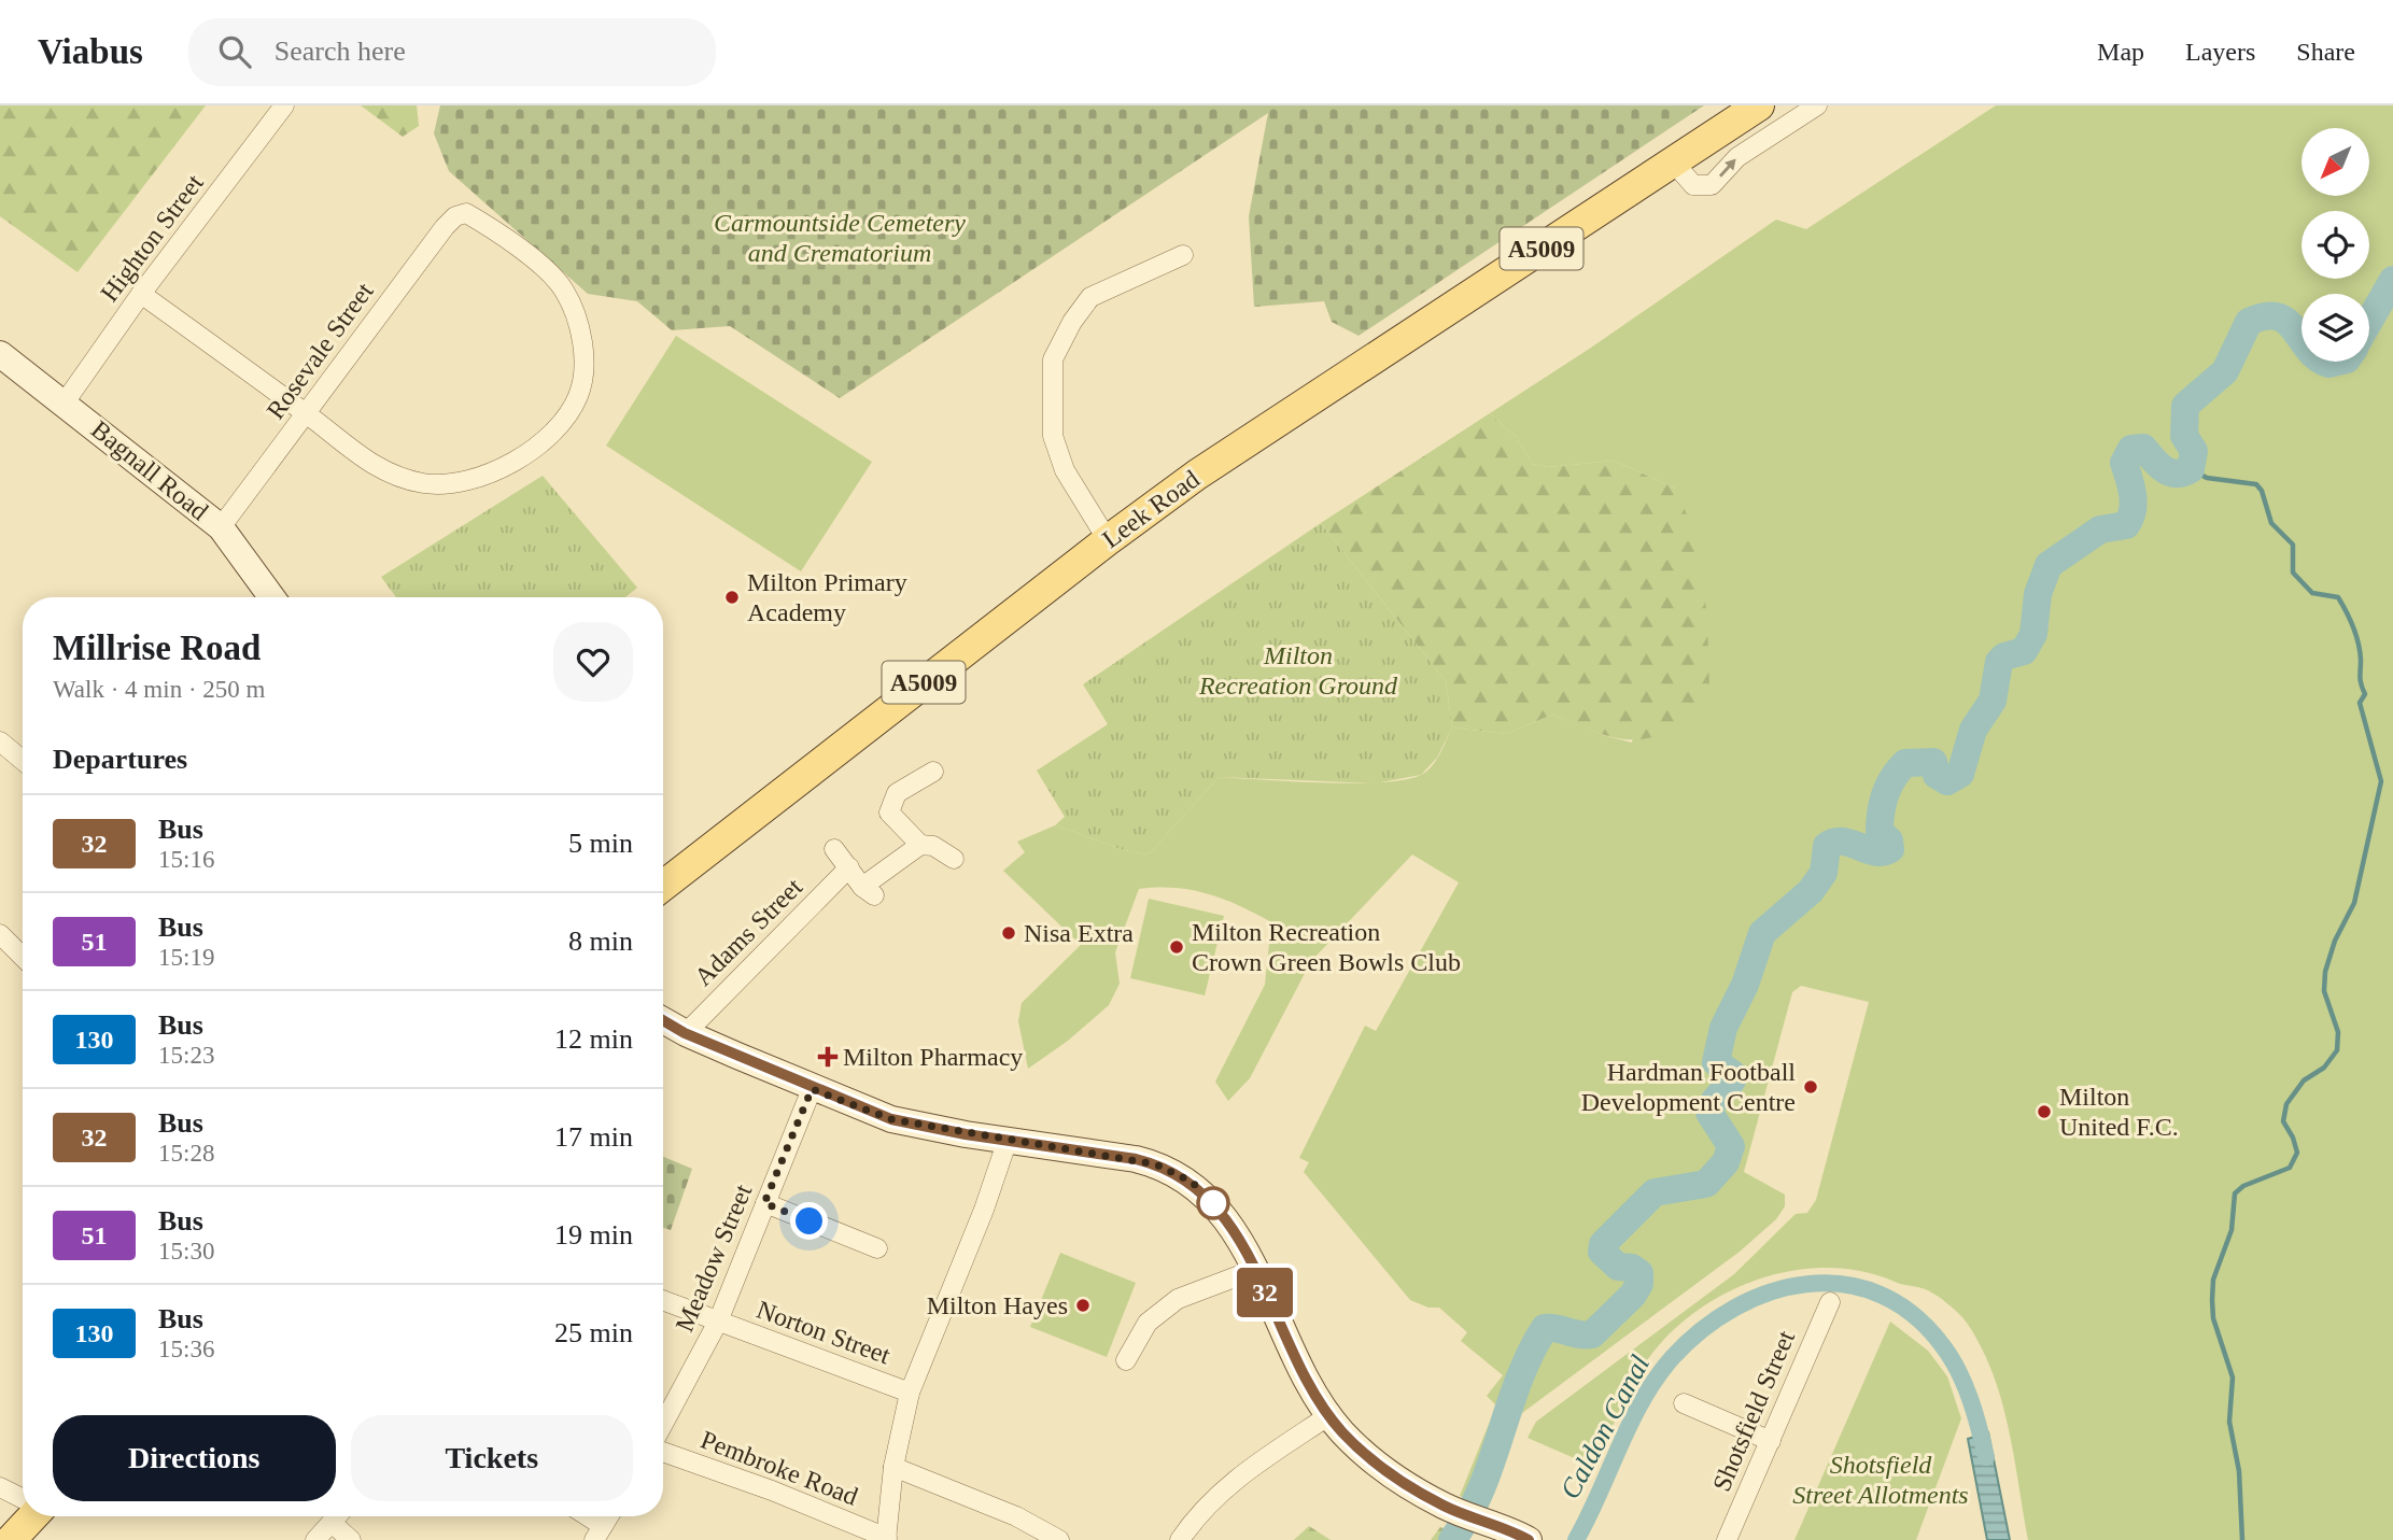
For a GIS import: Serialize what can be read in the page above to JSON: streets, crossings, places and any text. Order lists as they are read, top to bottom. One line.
{"streets":{"main road":["A5009","Leek Road"],"street":["Highton Street","Rosevale Street","Bagnall Road","Adams Street","Meadow Street","Norton Street","Shotsfield Street","Pembroke Road"]},"crossings":[["Highton Street","Bagnall Road"],["Rosevale Street","Bagnall Road"],["Meadow Street","Norton Street"]],"water":["Caldon Canal"],"parks":["Carmountside Cemetery and Crematorium","Milton Recreation Ground","Shotsfield Street Allotments"],"places":{"other":["Milton Primary Academy","Nisa Extra","Milton Recreation Crown Green Bowls Club","Hardman Football Development Centre","Milton United F.C.","Milton Hayes"],"health":["Milton Pharmacy"]},"lines":["bus line 32"],"north":"bottom left","page":{"header":"Viabus","search":"Search here","nav":["Map","Layers","Share"],"on_map":"32","heading":[["Millrise Road","Walk · 4 min · 250 m"],"Departures"],"list":[{"mark":"32","name":"Bus","note":"15:16","value":"5 min"},{"mark":"51","name":"Bus","note":"15:19","value":"8 min"},{"mark":"130","name":"Bus","note":"15:23","value":"12 min"},{"mark":"32","name":"Bus","note":"15:28","value":"17 min"},{"mark":"51","name":"Bus","note":"15:30","value":"19 min"},{"mark":"130","name":"Bus","note":"15:36","value":"25 min"}],"buttons":["Directions","Tickets"]}}
